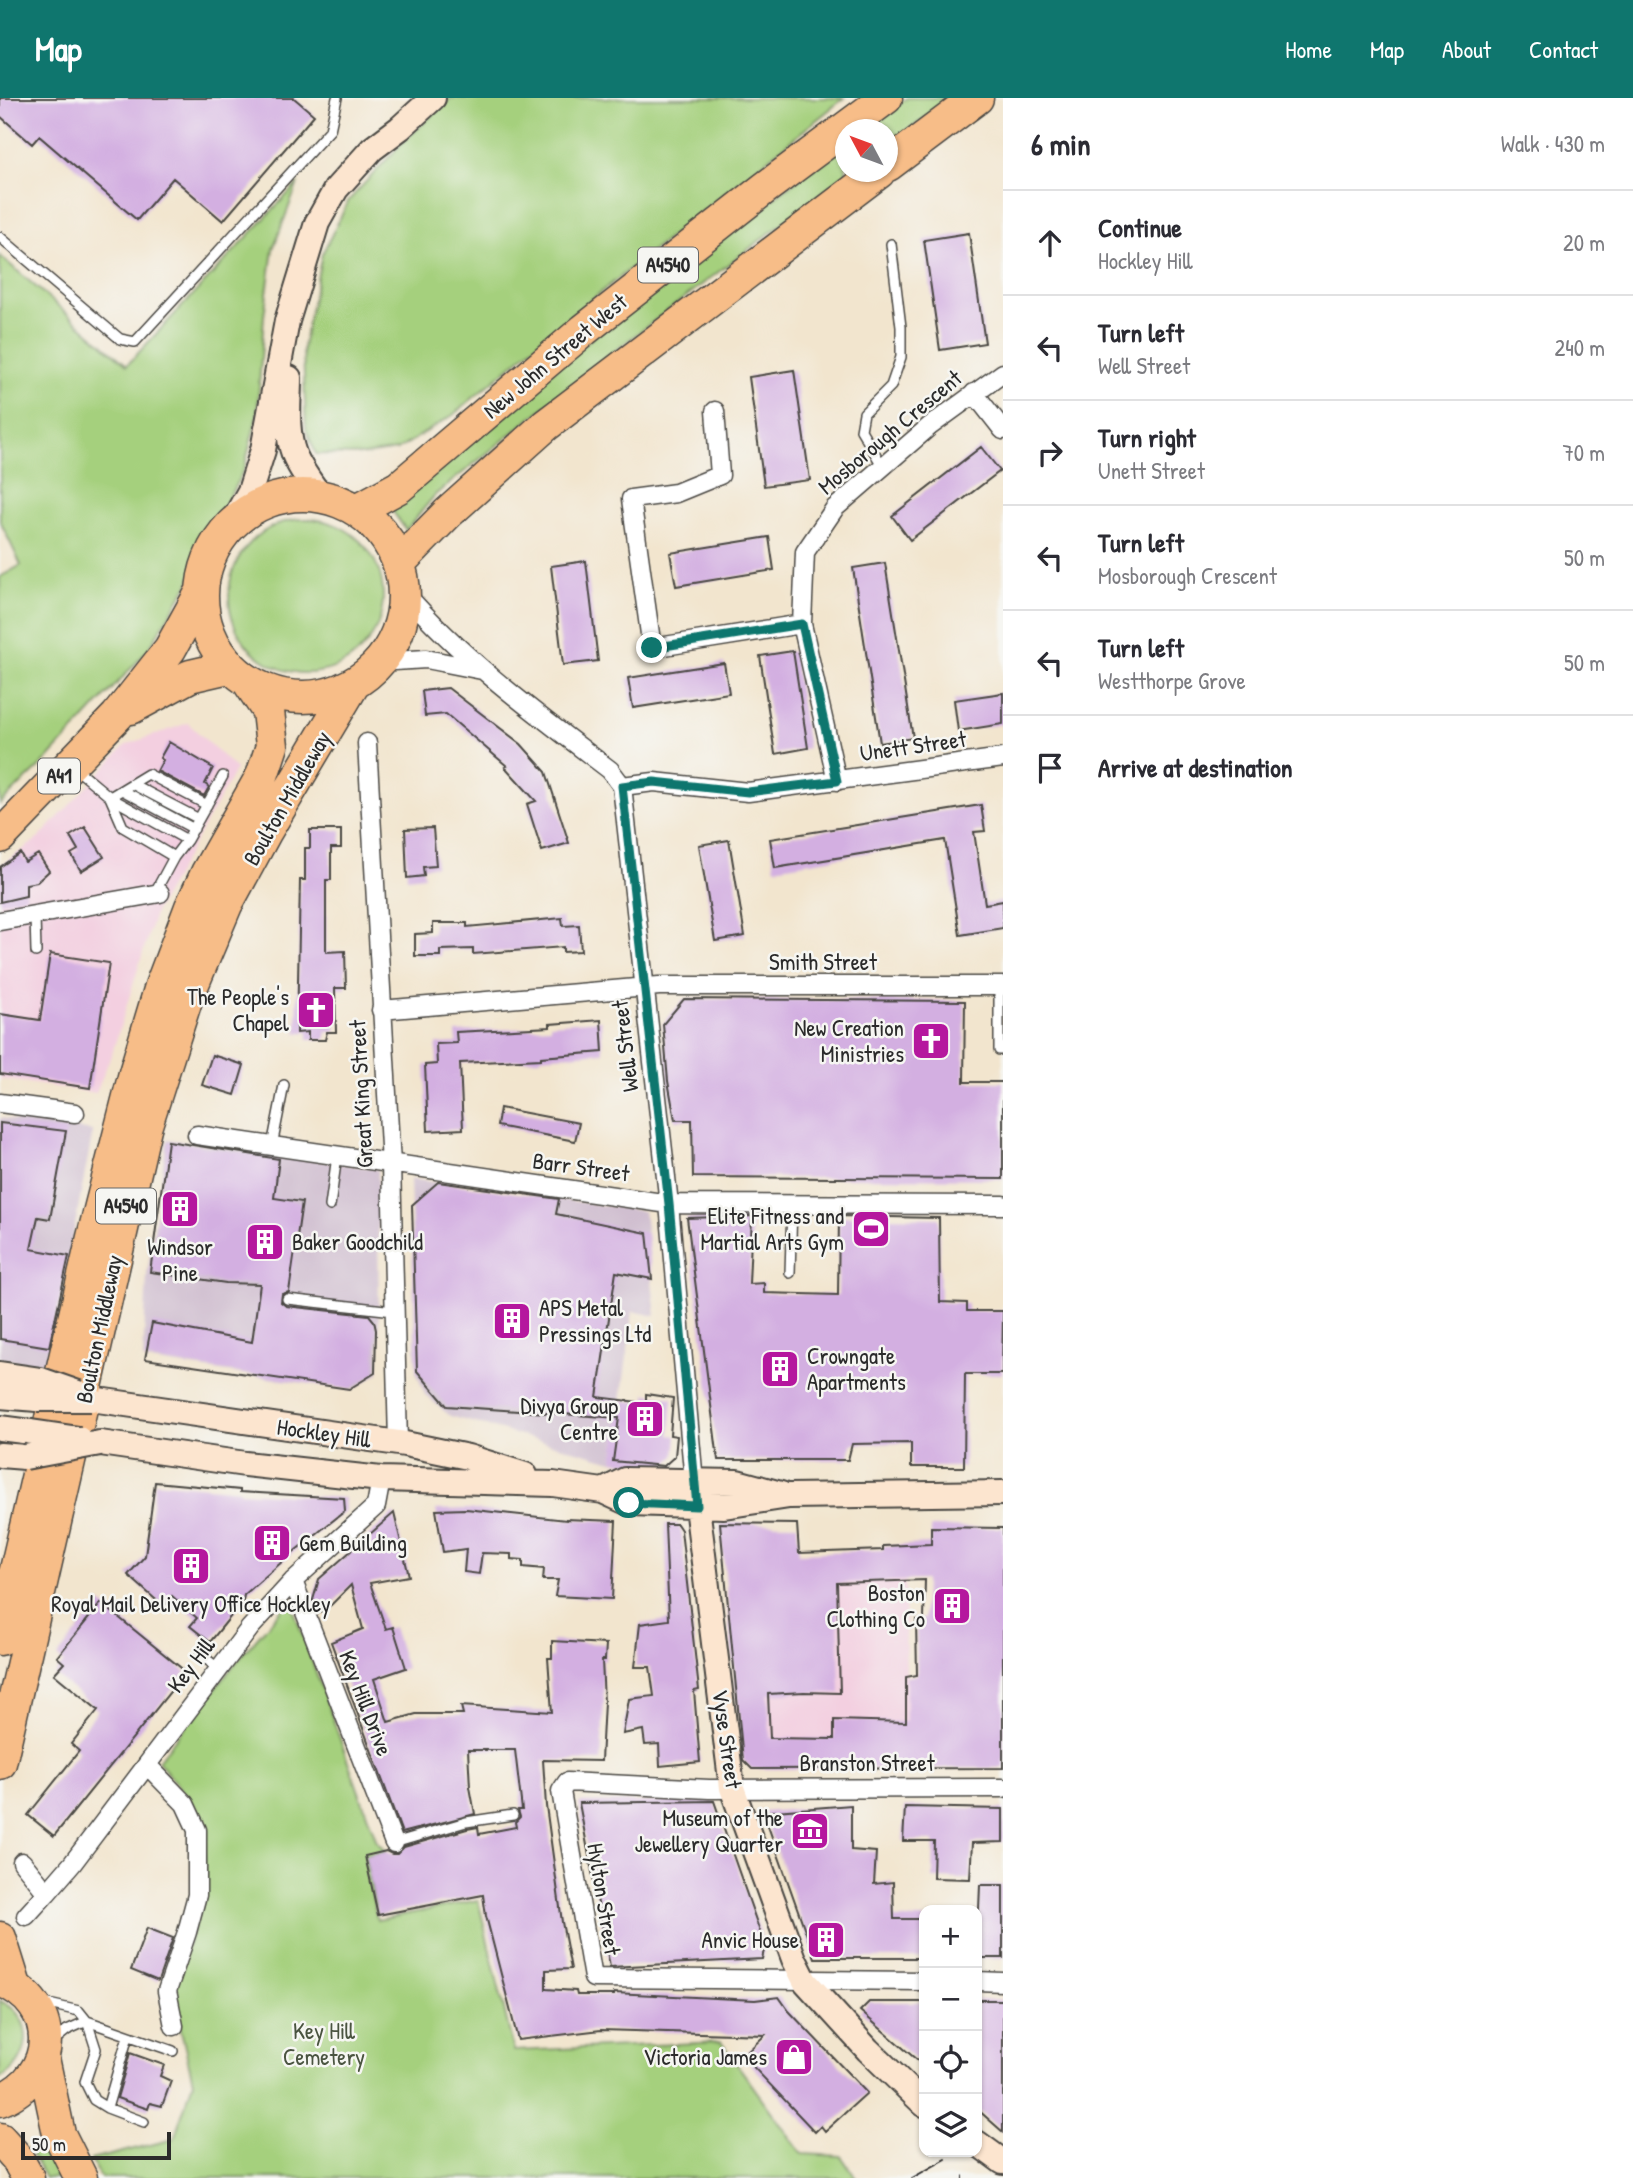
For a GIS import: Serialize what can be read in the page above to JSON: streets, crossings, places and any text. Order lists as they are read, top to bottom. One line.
{"streets":{"highway":["A4540","New John Street West","A41","Boulton Middleway"],"main road":["Hockley Hill","Vyse Street"],"street":["Mosborough Crescent","Unett Street","Smith Street","Well Street","Great King Street","Barr Street","Key Hill","Key Hill Drive","Branston Street","Hylton Street"]},"crossings":[["A4540","New John Street West"],["A4540","A41"],["A4540","Boulton Middleway"],["New John Street West","A41"],["New John Street West","Boulton Middleway"],["Mosborough Crescent","Unett Street"],["Unett Street","Well Street"],["A41","Boulton Middleway"],["Smith Street","Well Street"],["Smith Street","Great King Street"],["Well Street","Barr Street"],["Well Street","Hockley Hill"],["Well Street","Vyse Street"],["Great King Street","Barr Street"],["Great King Street","Hockley Hill"],["Hockley Hill","Key Hill"],["Hockley Hill","Vyse Street"],["Key Hill","Key Hill Drive"],["Vyse Street","Branston Street"],["Vyse Street","Hylton Street"],["Branston Street","Hylton Street"]],"parks":["Key Hill Cemetery"],"places":{"church":["The People's Chapel","New Creation Ministries"],"building":["Windsor Pine","Baker Goodchild","APS Metal Pressings Ltd","Crowngate Apartments","Divya Group Centre","Gem Building","Royal Mail Delivery Office Hockley","Boston Clothing Co","Anvic House"],"sports":["Elite Fitness and Martial Arts Gym"],"museum":["Museum of the Jewellery Quarter"],"shop":["Victoria James"]},"scale_bar":"50 m","north":"top left","page":{"header":"Map","nav":["Home","Map","About","Contact"],"heading":["6 min","Walk · 430 m"],"list":[["Continue","Hockley Hill","20 m"],["Turn left","Well Street","240 m"],["Turn right","Unett Street","70 m"],["Turn left","Mosborough Crescent","50 m"],["Turn left","Westthorpe Grove","50 m"],"Arrive at destination"],"map_buttons":["+","−"],"scale":"50 m"}}
